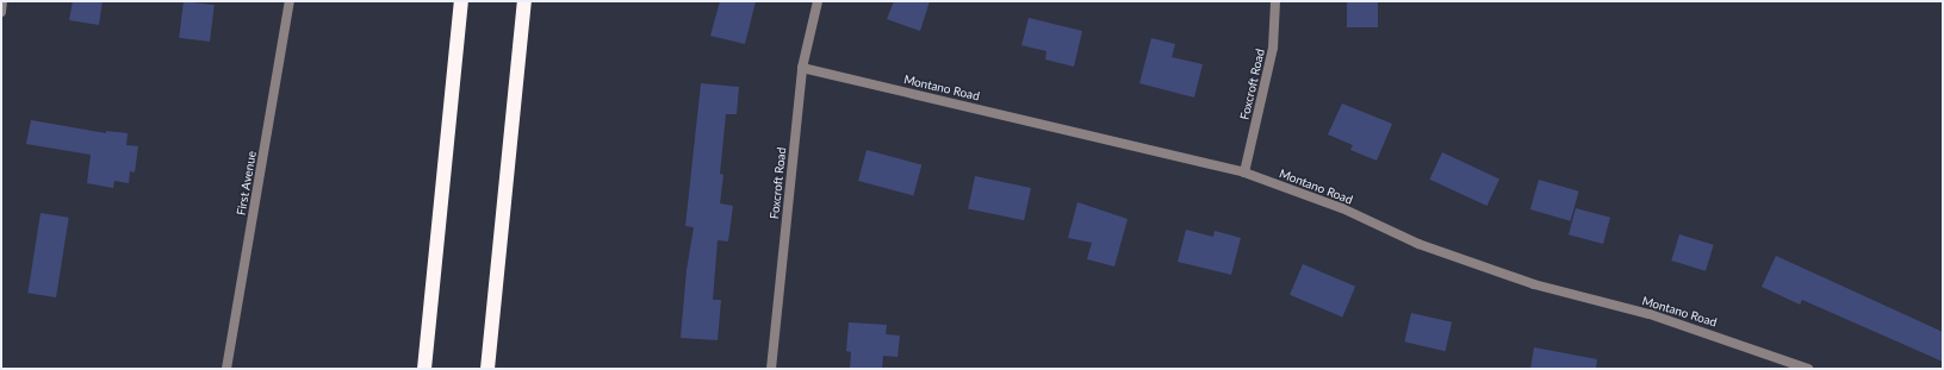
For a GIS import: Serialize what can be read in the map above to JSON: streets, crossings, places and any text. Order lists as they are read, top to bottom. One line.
{"streets":{"street":["Foxcroft Road","Montano Road","First Avenue"]},"crossings":[["Foxcroft Road","Montano Road"]]}
